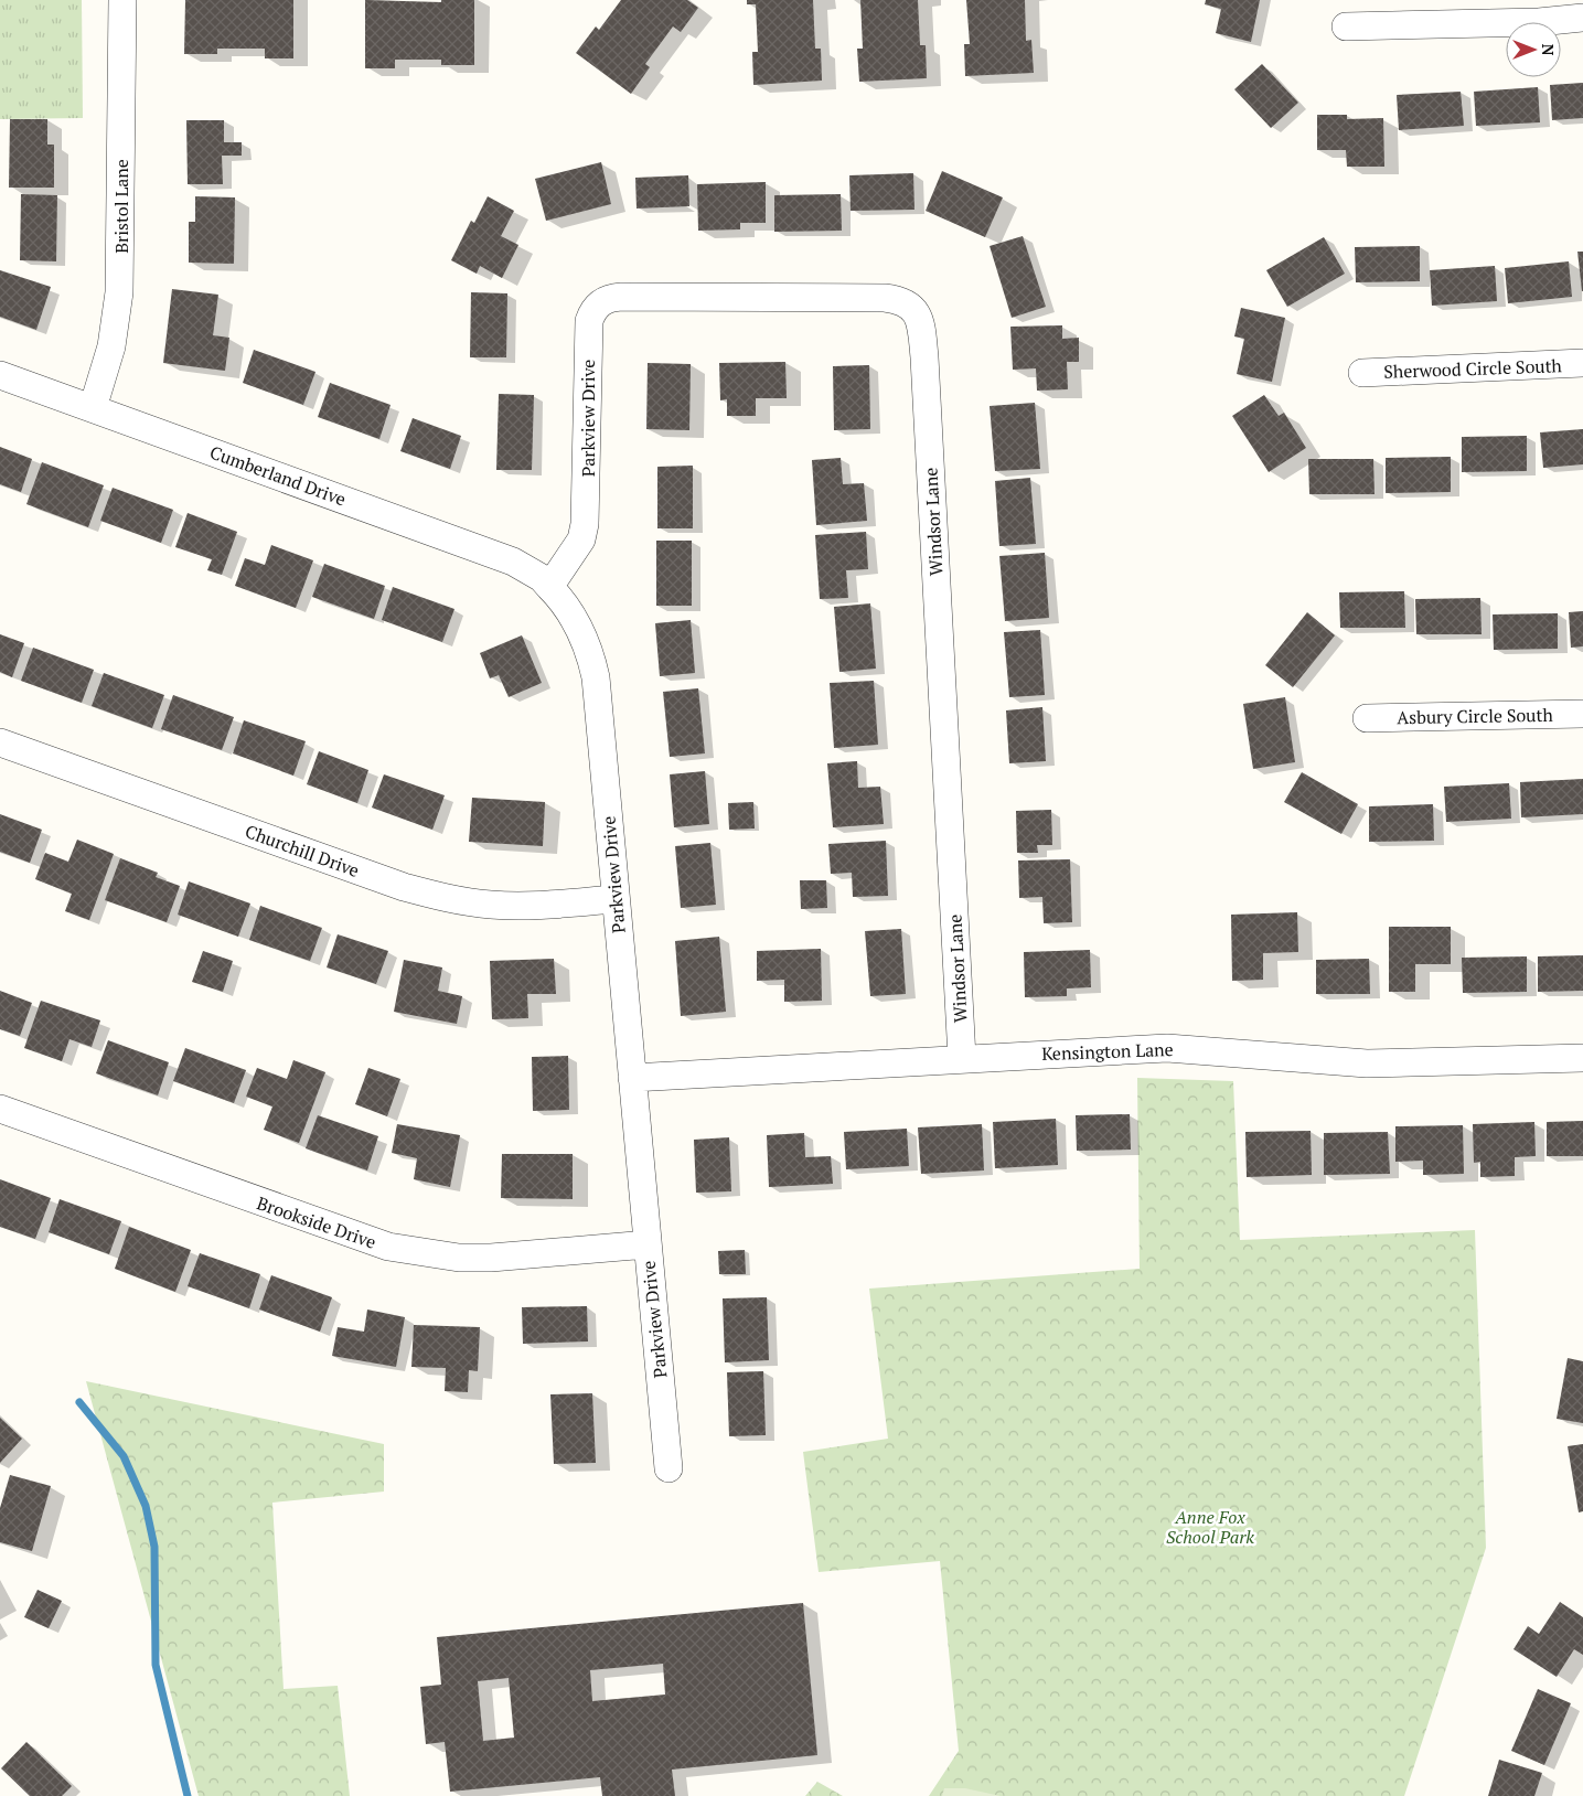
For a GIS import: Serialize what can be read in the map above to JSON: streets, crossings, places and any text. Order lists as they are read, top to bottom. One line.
{"streets":{"street":["Bristol Lane","Sherwood Circle South","Parkview Drive","Cumberland Drive","Windsor Lane","Asbury Circle South","Churchill Drive","Kensington Lane","Brookside Drive"]},"crossings":[["Bristol Lane","Cumberland Drive"],["Parkview Drive","Cumberland Drive"],["Parkview Drive","Windsor Lane"],["Parkview Drive","Churchill Drive"],["Parkview Drive","Kensington Lane"],["Parkview Drive","Brookside Drive"],["Windsor Lane","Kensington Lane"]],"parks":["Anne Fox School Park"],"north":"right"}
